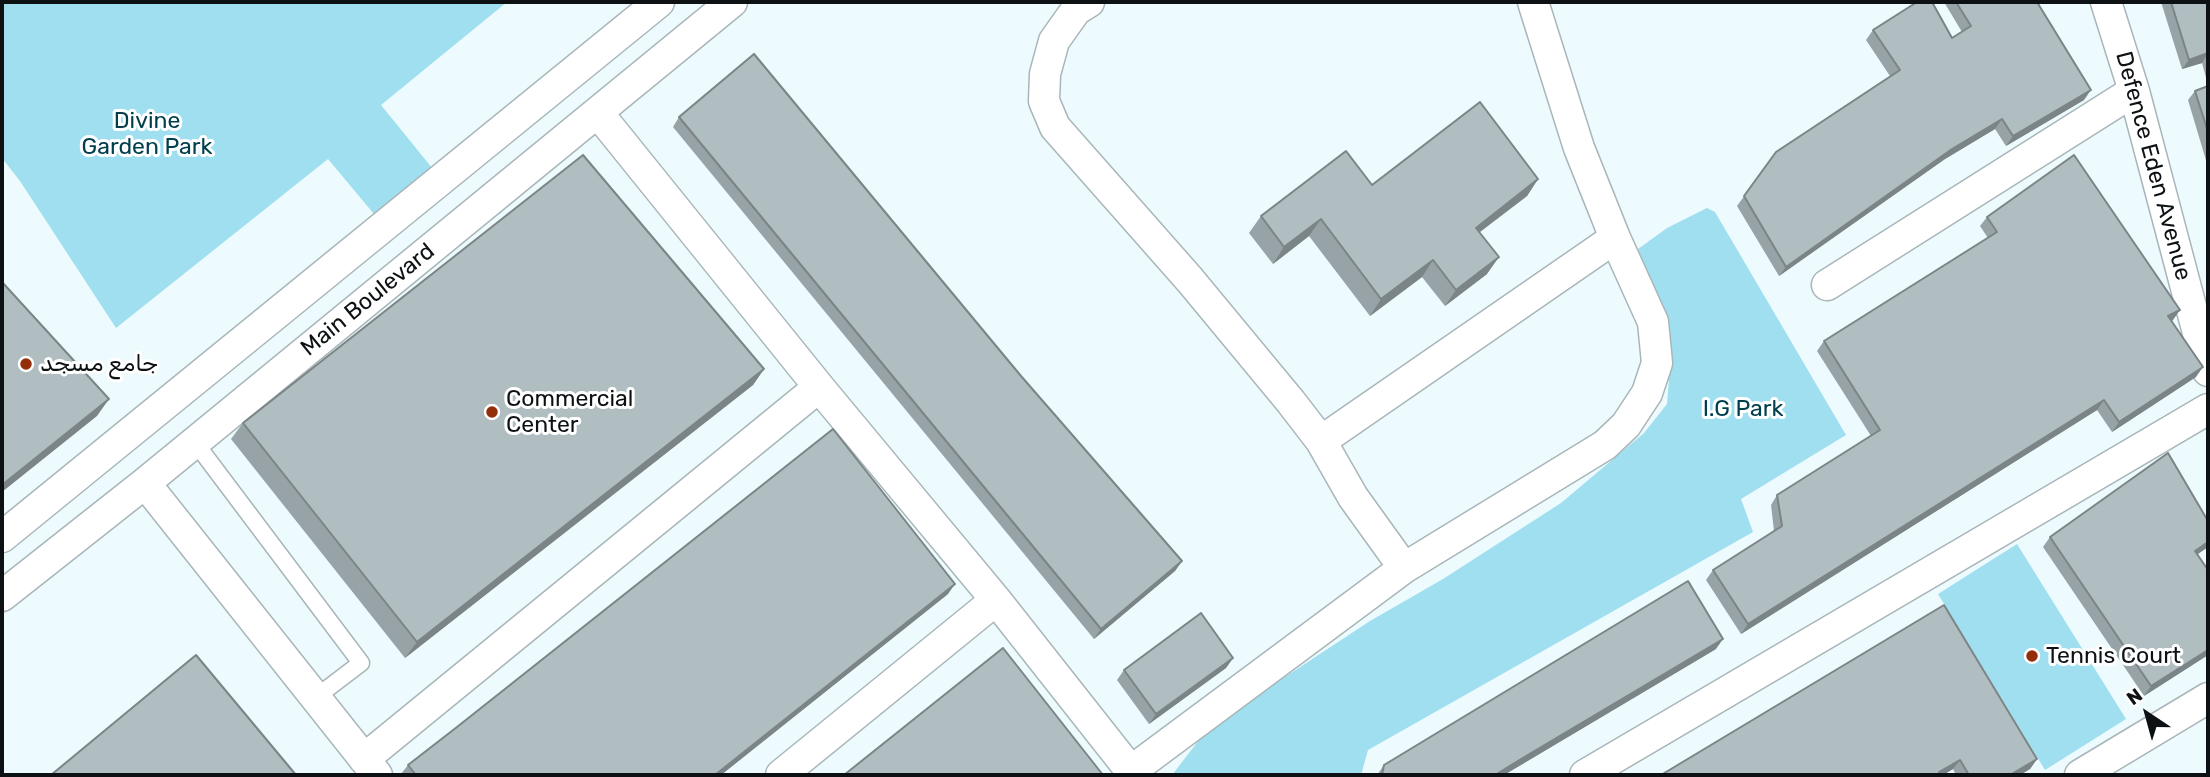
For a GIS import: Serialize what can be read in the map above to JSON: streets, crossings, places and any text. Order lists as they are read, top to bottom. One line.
{"streets":{"street":["Defence Eden Avenue","Main Boulevard"]},"parks":["Divine Garden Park","I.G Park"],"places":["جامع مسجد","Commercial Center","Tennis Court"],"north":"top left"}
